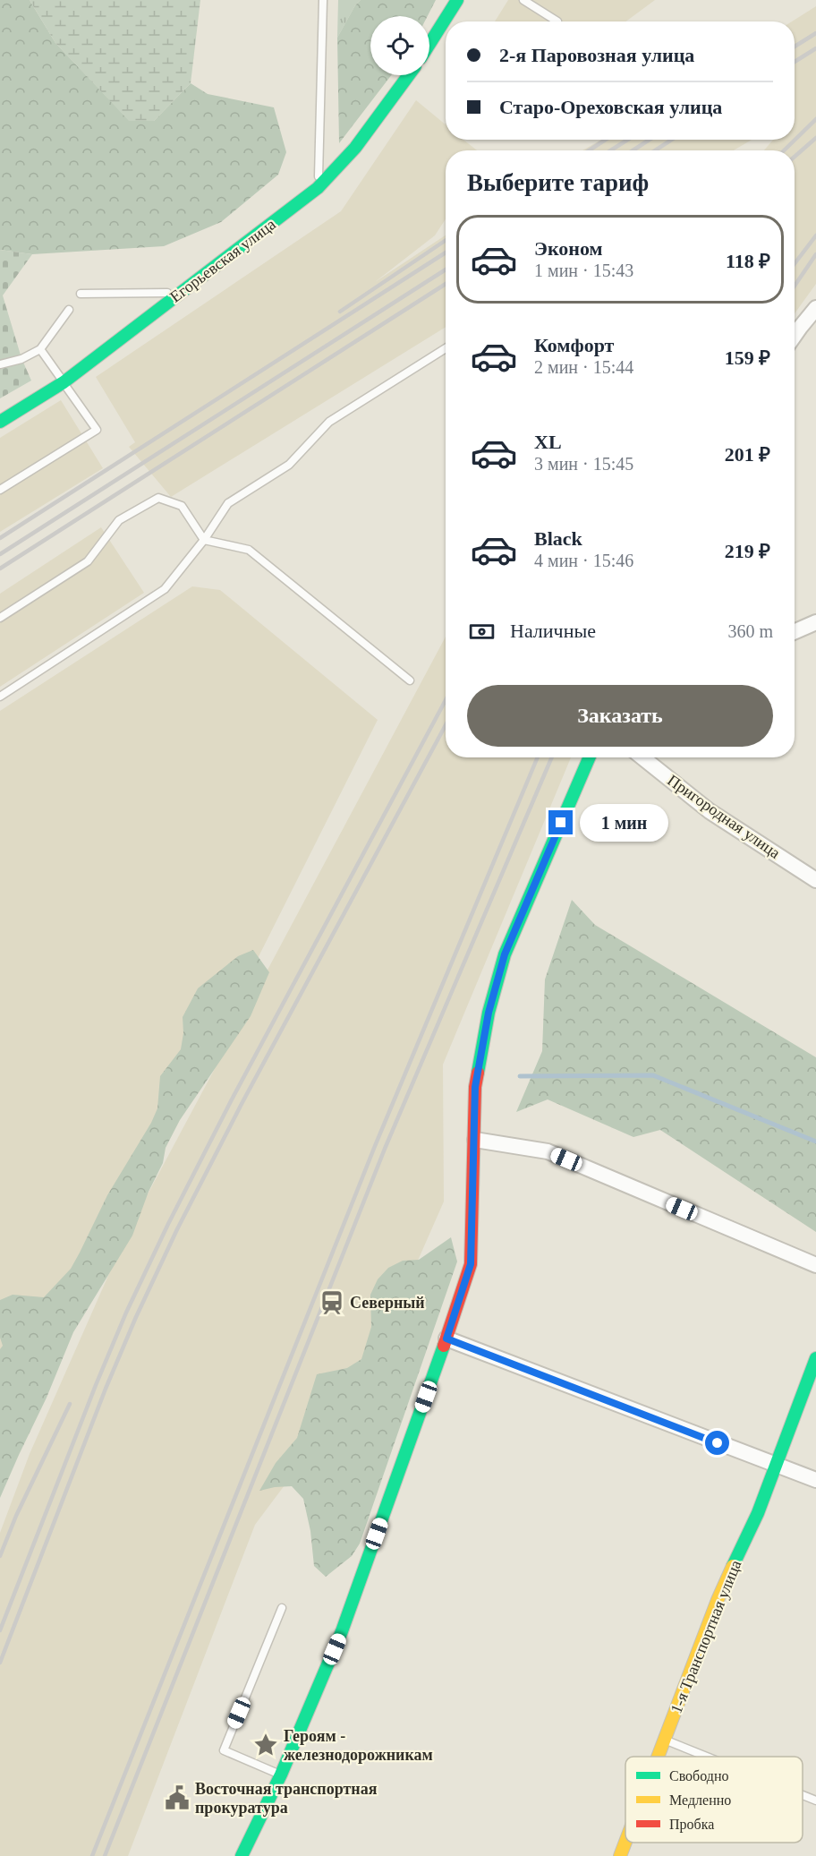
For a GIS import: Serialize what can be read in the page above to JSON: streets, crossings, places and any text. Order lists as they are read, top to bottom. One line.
{"streets":{"main road":["Егорьевская улица","1-я Транспортная улица"],"street":["Пригородная улица"]},"places":{"station":["Северный"],"place":["Героям - железнодорожникам"],"public building":["Восточная транспортная прокуратура"]},"legend":["Свободно","Медленно","Пробка"],"page":{"banner":["2-я Паровозная улица","Старо-Ореховская улица"],"heading":"Выберите тариф","list":[{"name":"Эконом","note":"1 мин · 15:43","value":"118 ₽"},{"name":"Комфорт","note":"2 мин · 15:44","value":"159 ₽"},{"name":"XL","note":"3 мин · 15:45","value":"201 ₽"},{"name":"Black","note":"4 мин · 15:46","value":"219 ₽"}],"pay":["Наличные","360 m"],"buttons":"Заказать","bubble":"1 мин"}}
